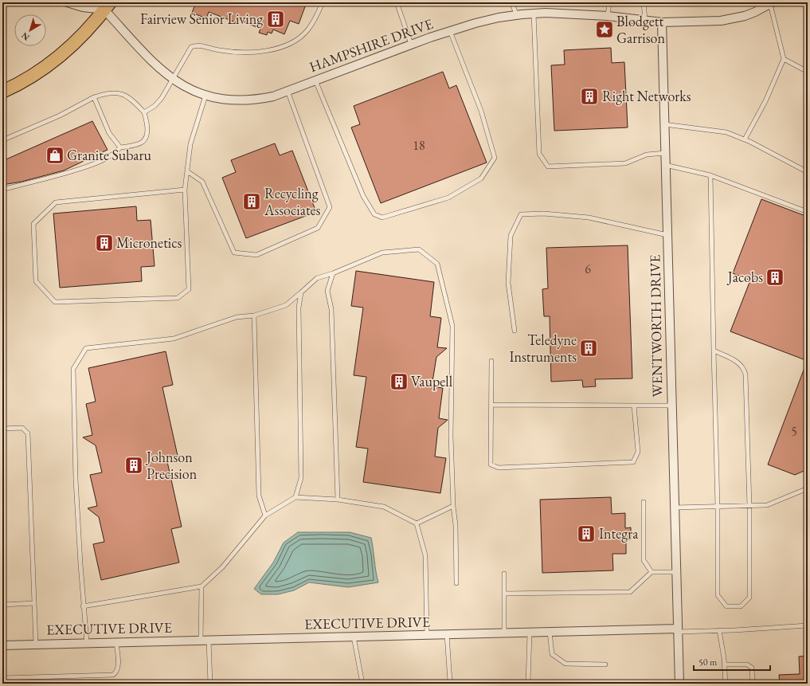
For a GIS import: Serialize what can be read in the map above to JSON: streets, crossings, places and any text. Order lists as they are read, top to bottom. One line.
{"streets":{"street":["HAMPSHIRE DRIVE","WENTWORTH DRIVE","EXECUTIVE DRIVE"]},"crossings":[["HAMPSHIRE DRIVE","WENTWORTH DRIVE"],["WENTWORTH DRIVE","EXECUTIVE DRIVE"]],"places":{"building":["Fairview Senior Living","Right Networks","Recycling Associates","Micronetics","Jacobs","Teledyne Instruments","Vaupell","Johnson Precision","Integra"],"place":["Blodgett Garrison"],"shop":["Granite Subaru"]},"house_numbers":["18","6","5"],"scale_bar":"50 m","north":"bottom left"}
